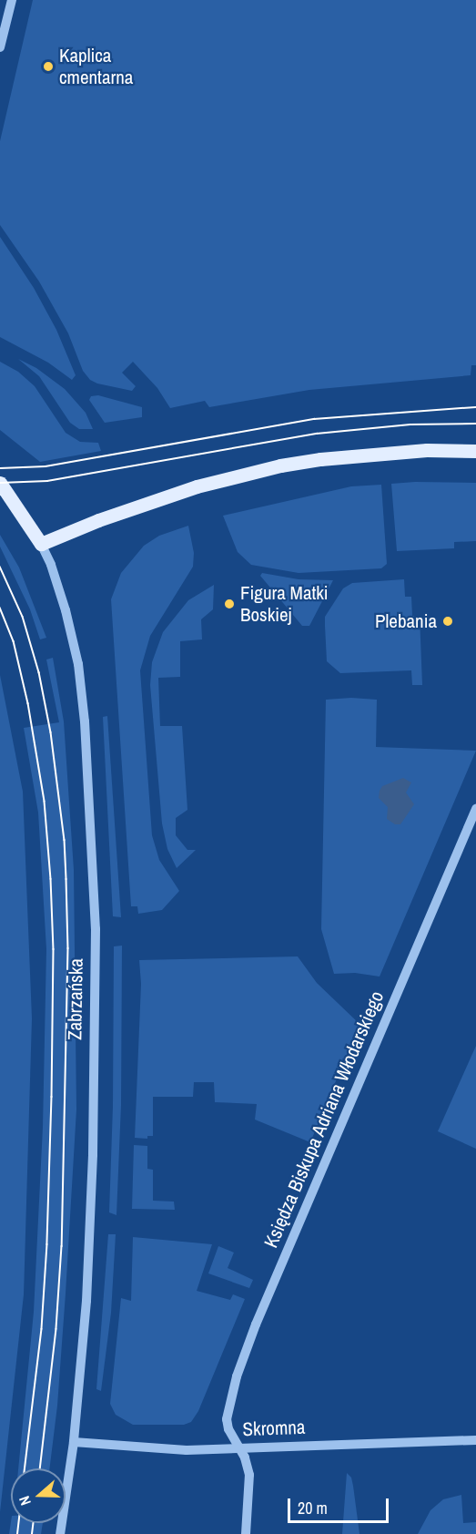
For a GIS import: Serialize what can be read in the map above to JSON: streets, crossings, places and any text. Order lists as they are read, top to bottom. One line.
{"streets":{"main road":["Zabrzańska"],"street":["Księdza Biskupa Adriana Włodarskiego","Skromna"]},"crossings":[["Zabrzańska","Skromna"],["Księdza Biskupa Adriana Włodarskiego","Skromna"]],"places":["Kaplica cmentarna","Figura Matki Boskiej","Plebania"],"scale_bar":"20 m","north":"left"}
